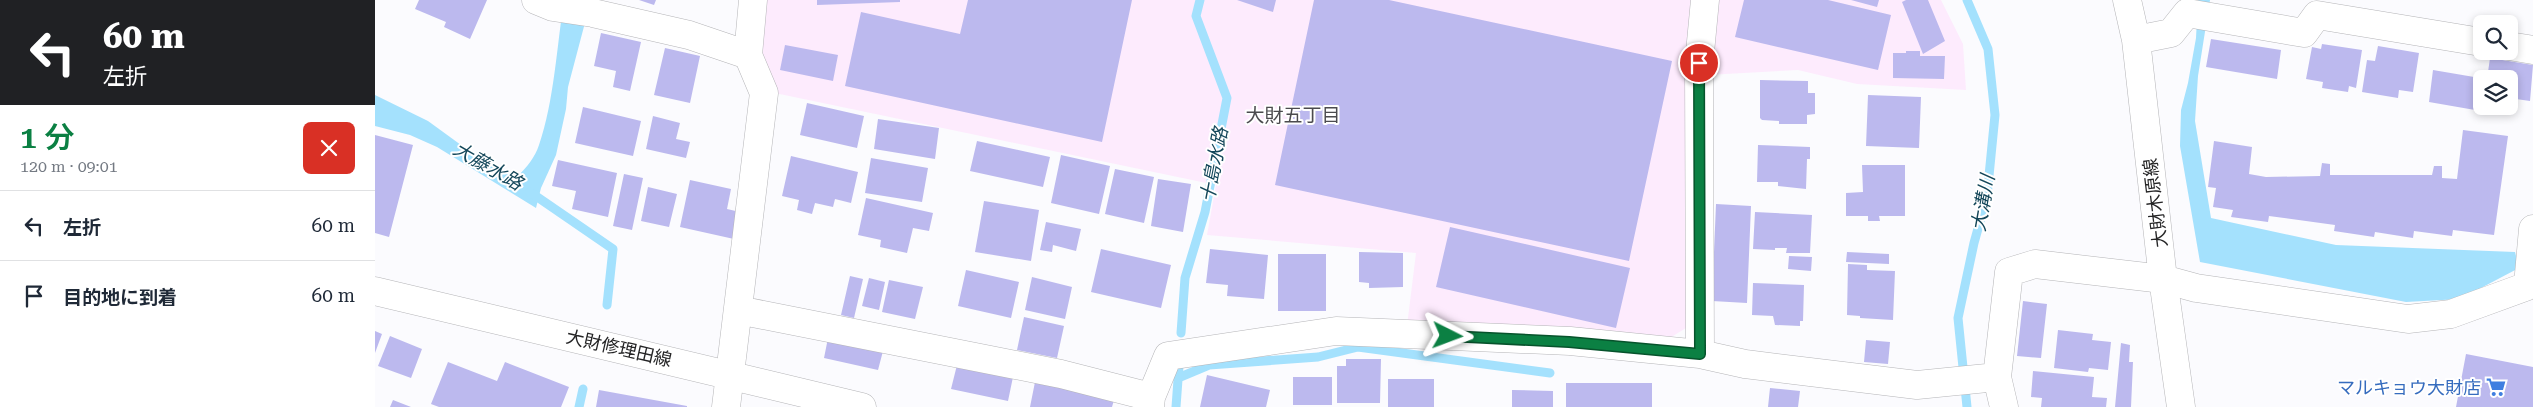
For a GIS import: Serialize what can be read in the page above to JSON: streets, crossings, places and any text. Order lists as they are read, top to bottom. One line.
{"streets":{"street":["大財木原線","大財修理田線"]},"districts":["大財五丁目"],"water":["十島水路","大藤水路","大溝川"],"places":{"supermarket":["マルキョウ大財店"]},"page":{"turn":["60 m","左折"],"heading":["1 分","120 m · 09:01"],"list":[{"name":"左折","value":"60 m"},{"name":"目的地に到着","value":"60 m"}]}}
